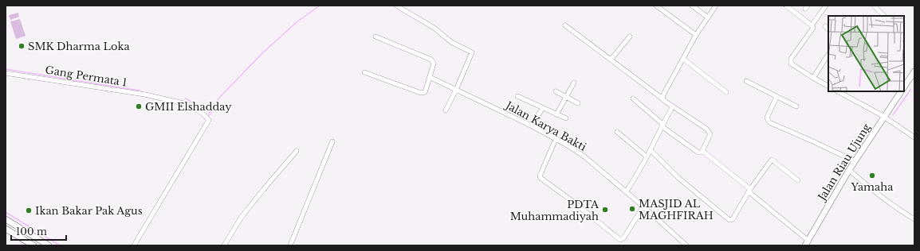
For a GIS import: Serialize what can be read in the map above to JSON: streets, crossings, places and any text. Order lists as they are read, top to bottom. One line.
{"streets":{"main road":["Jalan Riau Ujung"],"street":["Gang Permata 1","Jalan Karya Bakti"]},"places":["SMK Dharma Loka","GMII Elshadday","Yamaha","MASJID AL MAGHFIRAH","PDTA Muhammadiyah","Ikan Bakar Pak Agus"],"scale_bar":"100 m"}
